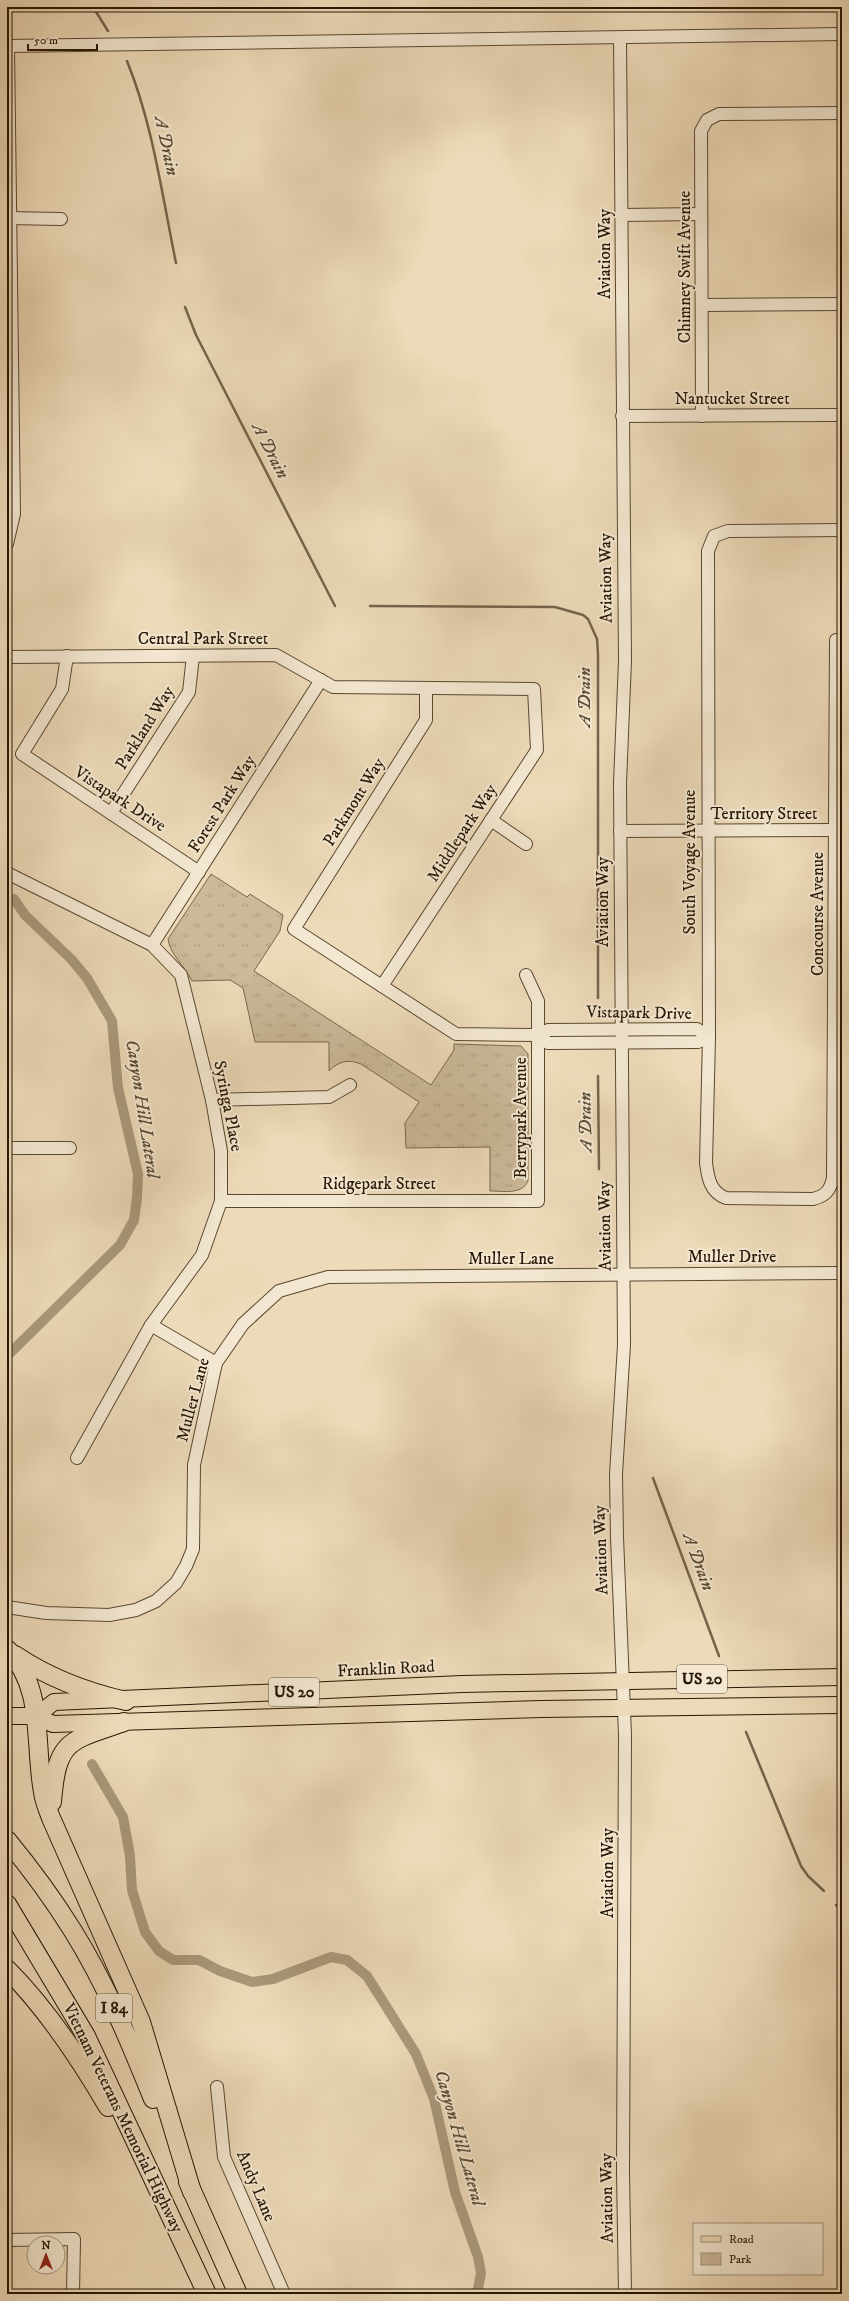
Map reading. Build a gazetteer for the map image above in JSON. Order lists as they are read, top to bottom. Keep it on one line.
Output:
{"streets":{"highway":["US 20","I 84","Vietnam Veterans Memorial Highway"],"main road":["Franklin Road"],"street":["Aviation Way","Chimney Swift Avenue","Nantucket Street","Central Park Street","Parkland Way","Vistapark Drive","Parkmont Way","Forest Park Way","Territory Street","Middlepark Way","South Voyage Avenue","Concourse Avenue","Syringa Place","Berrypark Avenue","Ridgepark Street","Muller Drive","Muller Lane","Andy Lane"]},"crossings":[["Aviation Way","Nantucket Street"],["Aviation Way","Vistapark Drive"],["Aviation Way","Territory Street"],["Aviation Way","Muller Drive"],["Aviation Way","Muller Lane"],["Aviation Way","Franklin Road"],["Aviation Way","US 20"],["Chimney Swift Avenue","Nantucket Street"],["Central Park Street","Parkland Way"],["Central Park Street","Vistapark Drive"],["Central Park Street","Parkmont Way"],["Central Park Street","Forest Park Way"],["Central Park Street","Middlepark Way"],["Parkland Way","Vistapark Drive"],["Vistapark Drive","Parkmont Way"],["Vistapark Drive","Forest Park Way"],["Vistapark Drive","Middlepark Way"],["Vistapark Drive","South Voyage Avenue"],["Vistapark Drive","Berrypark Avenue"],["Forest Park Way","Syringa Place"],["Territory Street","South Voyage Avenue"],["Territory Street","Concourse Avenue"],["South Voyage Avenue","Concourse Avenue"],["Syringa Place","Ridgepark Street"],["Berrypark Avenue","Ridgepark Street"],["Muller Drive","Muller Lane"],["Franklin Road","US 20"]],"water":["A Drain","Canyon Hill Lateral"],"legend":["Road","Park"],"scale_bar":"50 m","north":"top"}
